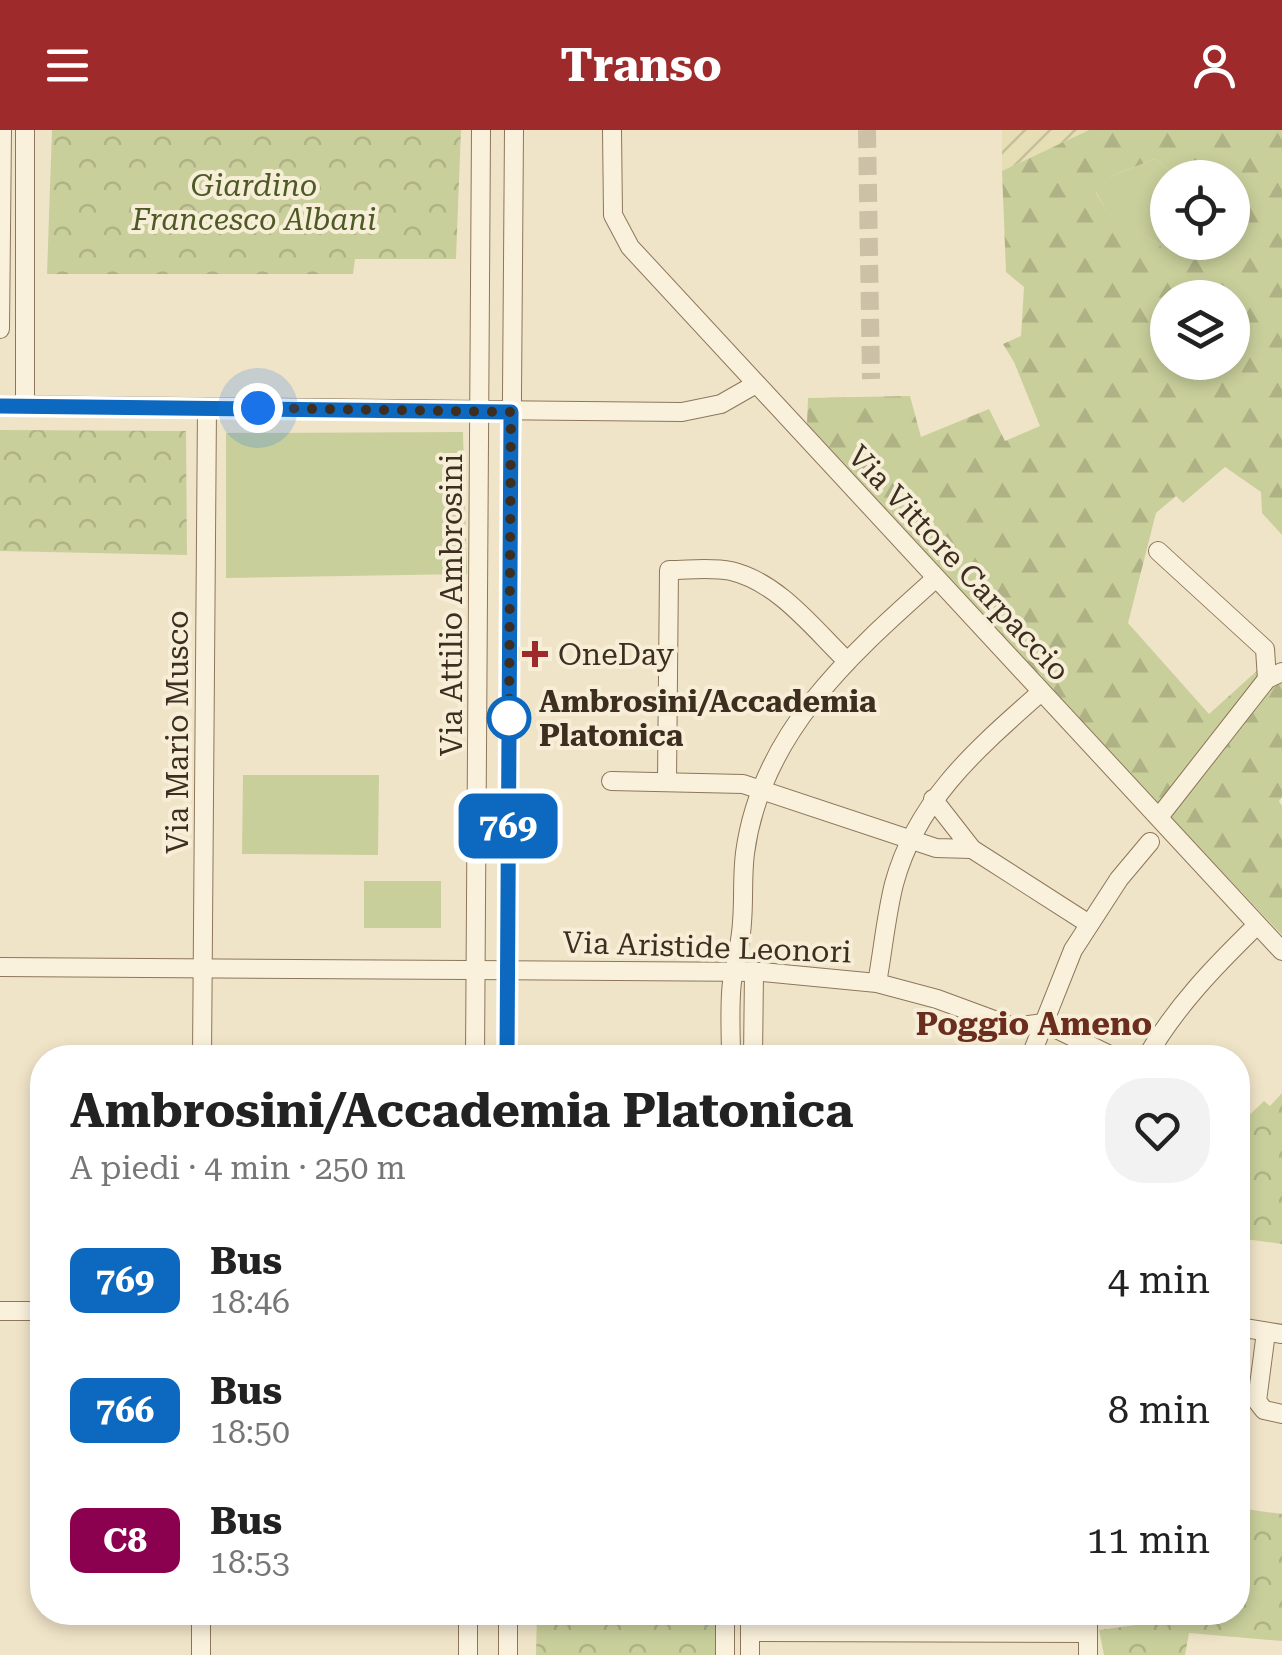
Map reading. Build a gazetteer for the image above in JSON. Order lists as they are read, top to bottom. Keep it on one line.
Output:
{"streets":{"street":["Via Vittore Carpaccio","Via Attilio Ambrosini","Via Mario Musco","Via Aristide Leonori"]},"crossings":[["Via Attilio Ambrosini","Via Aristide Leonori"],["Via Mario Musco","Via Aristide Leonori"]],"districts":["Poggio Ameno"],"parks":["Giardino Francesco Albani"],"places":{"health":["OneDay"],"other":["Ambrosini/Accademia Platonica"]},"lines":["bus line 769"],"page":{"header":"Transo","on_map":"769","heading":["Ambrosini/Accademia Platonica","A piedi · 4 min · 250 m"],"list":[{"mark":"769","name":"Bus","note":"18:46","value":"4 min"},{"mark":"766","name":"Bus","note":"18:50","value":"8 min"},{"mark":"C8","name":"Bus","note":"18:53","value":"11 min"}]}}
